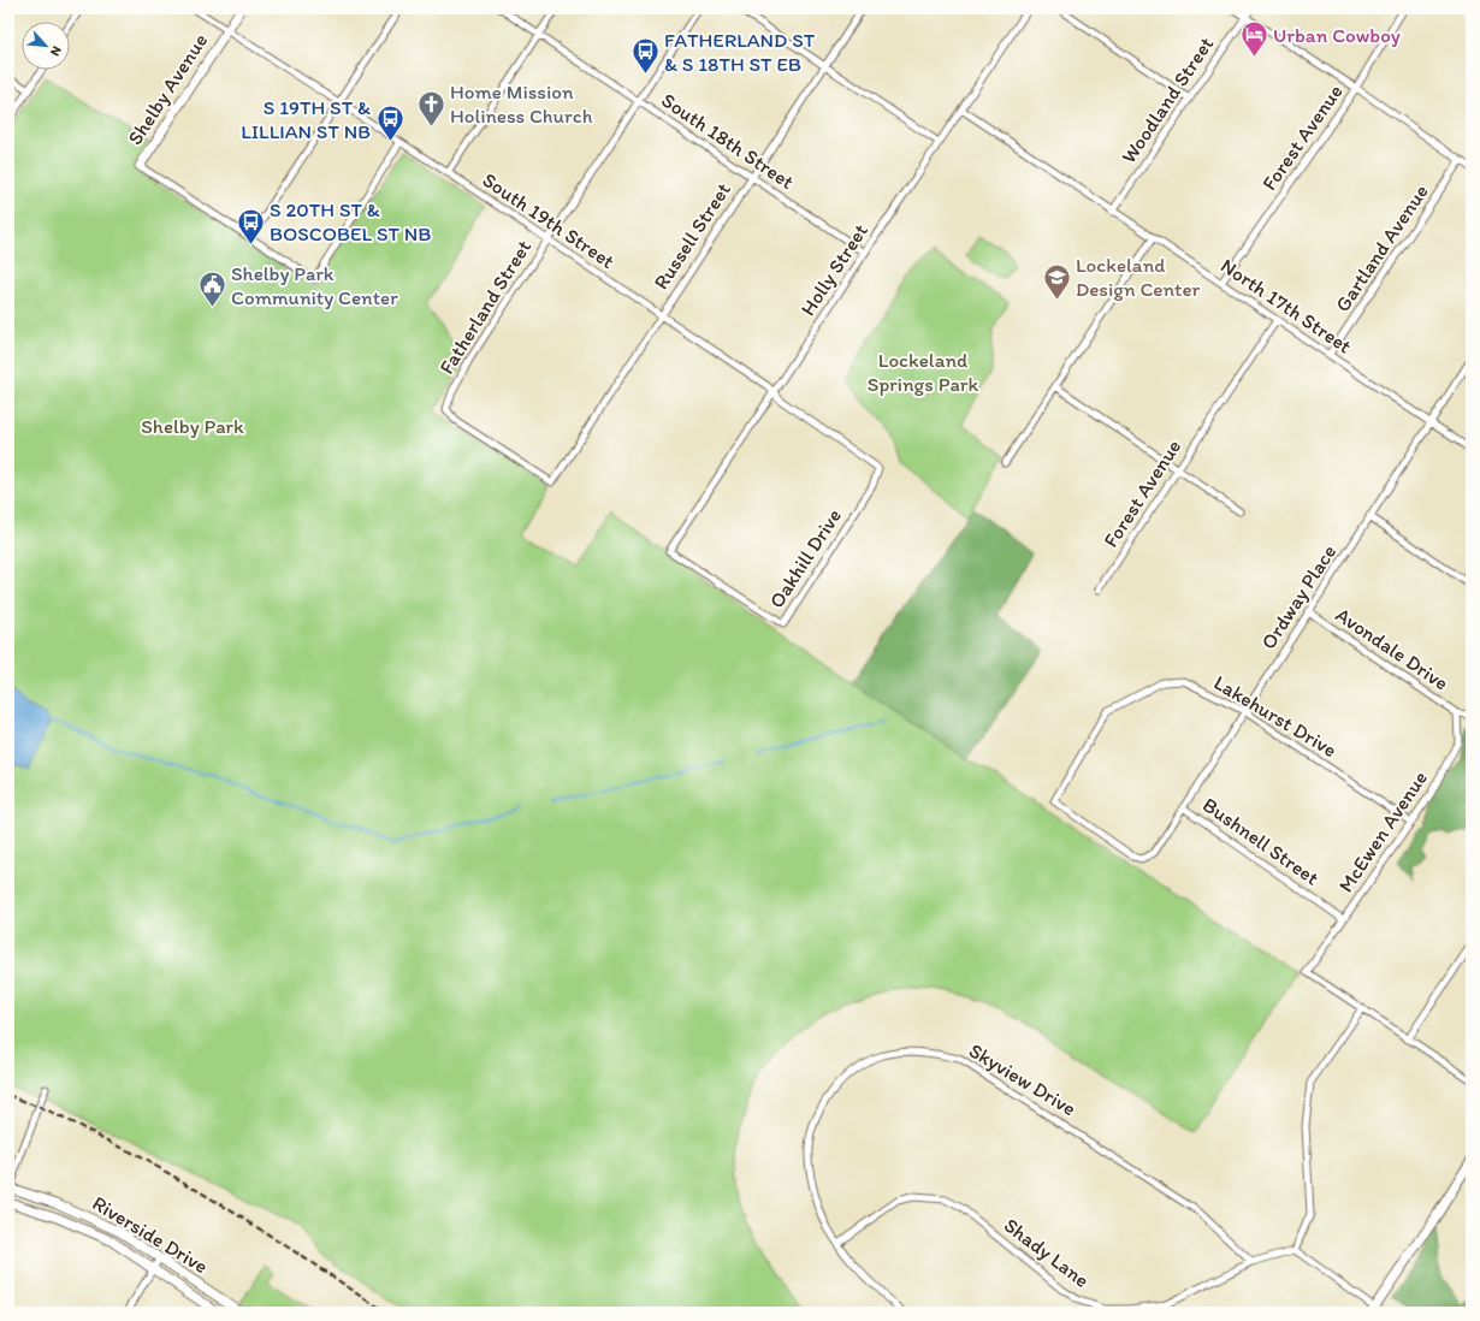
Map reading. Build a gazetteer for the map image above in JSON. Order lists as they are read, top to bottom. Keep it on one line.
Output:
{"streets":{"street":["Shelby Avenue","Woodland Street","Forest Avenue","South 18th Street","South 19th Street","Russell Street","Gartland Avenue","Holly Street","North 17th Street","Fatherland Street","Oakhill Drive","Ordway Place","Avondale Drive","Lakehurst Drive","McEwen Avenue","Bushnell Street","Skyview Drive","Riverside Drive","Shady Lane"]},"crossings":[["Shelby Avenue","South 19th Street"],["Woodland Street","North 17th Street"],["Forest Avenue","North 17th Street"],["South 18th Street","Russell Street"],["South 18th Street","Holly Street"],["South 18th Street","Fatherland Street"],["South 19th Street","Russell Street"],["South 19th Street","Holly Street"],["South 19th Street","Fatherland Street"],["South 19th Street","Oakhill Drive"],["Russell Street","Fatherland Street"],["Gartland Avenue","North 17th Street"],["Holly Street","North 17th Street"],["Holly Street","Oakhill Drive"],["North 17th Street","Ordway Place"],["Ordway Place","Avondale Drive"],["Ordway Place","Lakehurst Drive"],["Ordway Place","Bushnell Street"],["Avondale Drive","McEwen Avenue"],["Lakehurst Drive","McEwen Avenue"],["McEwen Avenue","Bushnell Street"],["Skyview Drive","Shady Lane"]],"parks":["Lockeland Springs Park","Shelby Park"],"places":{"hotel":["Urban Cowboy"],"bus stop":["FATHERLAND ST & S 18TH ST EB","S 19TH ST & LILLIAN ST NB","S 20TH ST & BOSCOBEL ST NB"],"church":["Home Mission Holiness Church"],"school or university":["Lockeland Design Center"],"public building":["Shelby Park Community Center"]},"north":"bottom right"}
